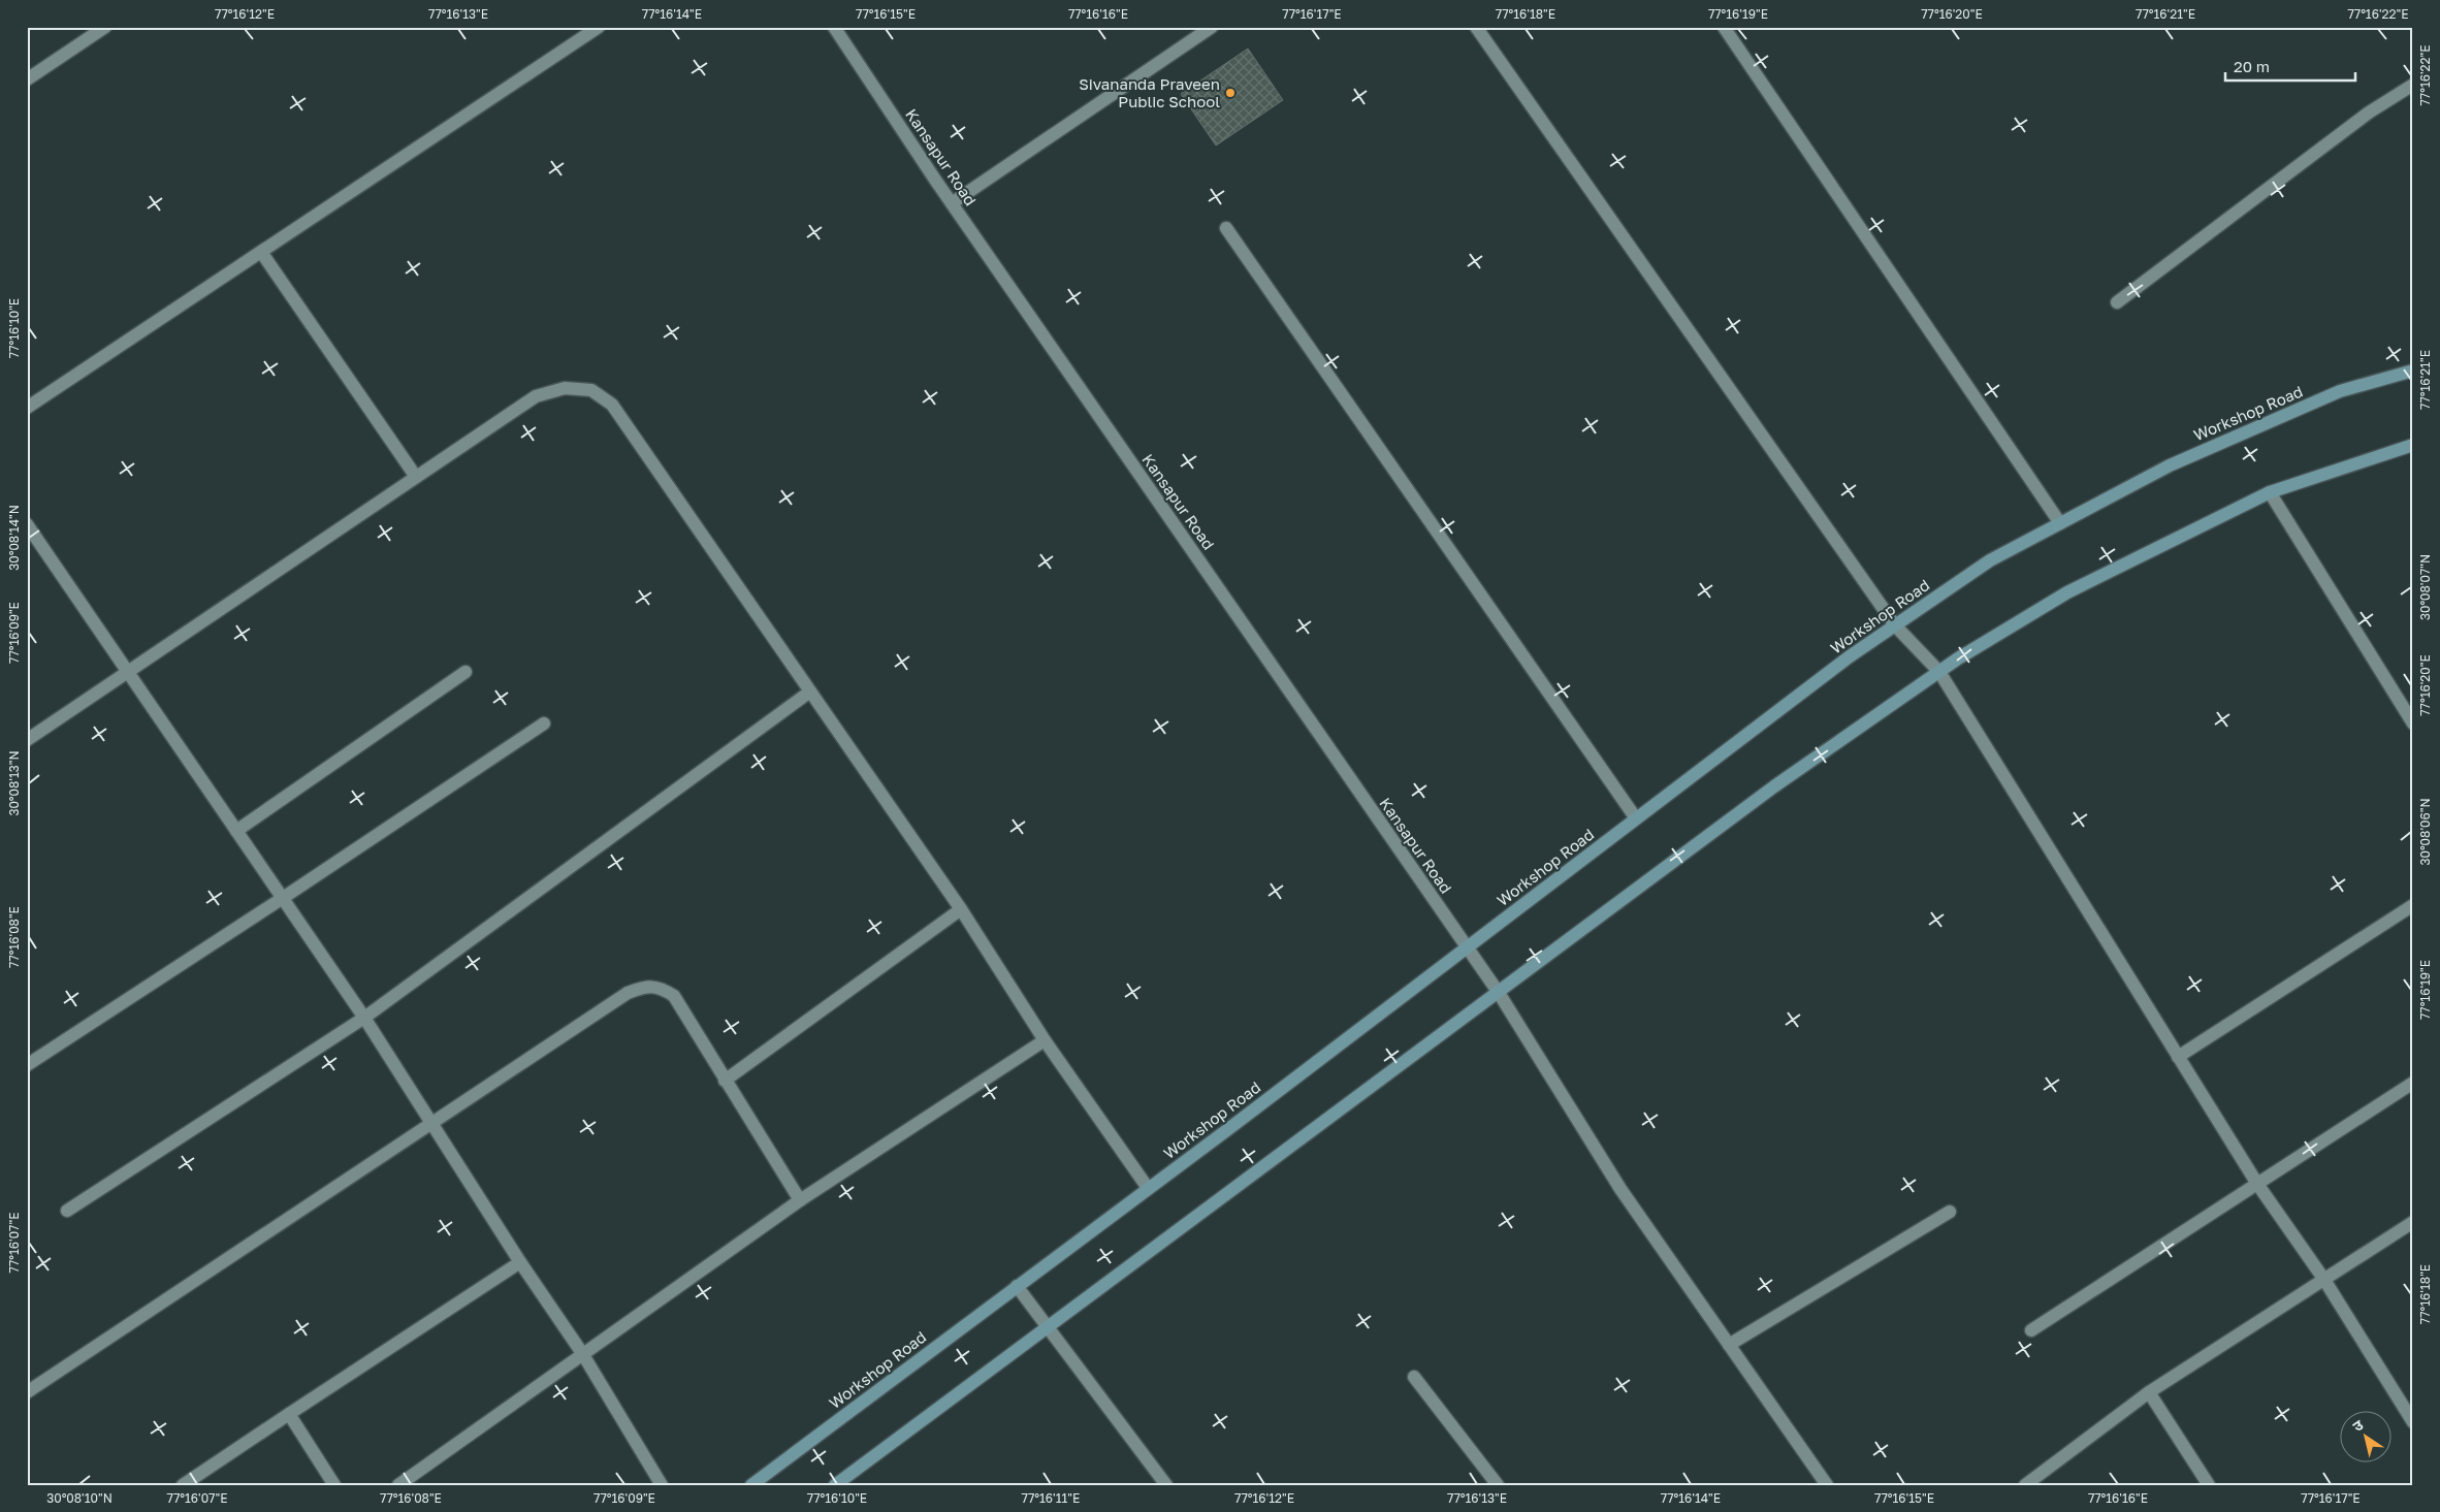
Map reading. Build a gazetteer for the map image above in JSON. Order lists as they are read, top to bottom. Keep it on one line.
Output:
{"streets":{"main road":["Workshop Road"],"street":["Kansapur Road"]},"crossings":[["Kansapur Road","Workshop Road"]],"places":["Sivananda Praveen Public School"],"scale_bar":"20 m","north":"top left","coordinates":["77°16'12\"E","77°16'13\"E","77°16'14\"E","77°16'15\"E","77°16'16\"E","77°16'17\"E","77°16'18\"E","77°16'19\"E","77°16'20\"E","77°16'21\"E","77°16'22\"E","77°16'10\"E","30°08'14\"N","30°08'07\"N","77°16'09\"E","30°08'13\"N","30°08'06\"N","77°16'08\"E","77°16'07\"E","30°08'10\"N","77°16'11\"E"]}
